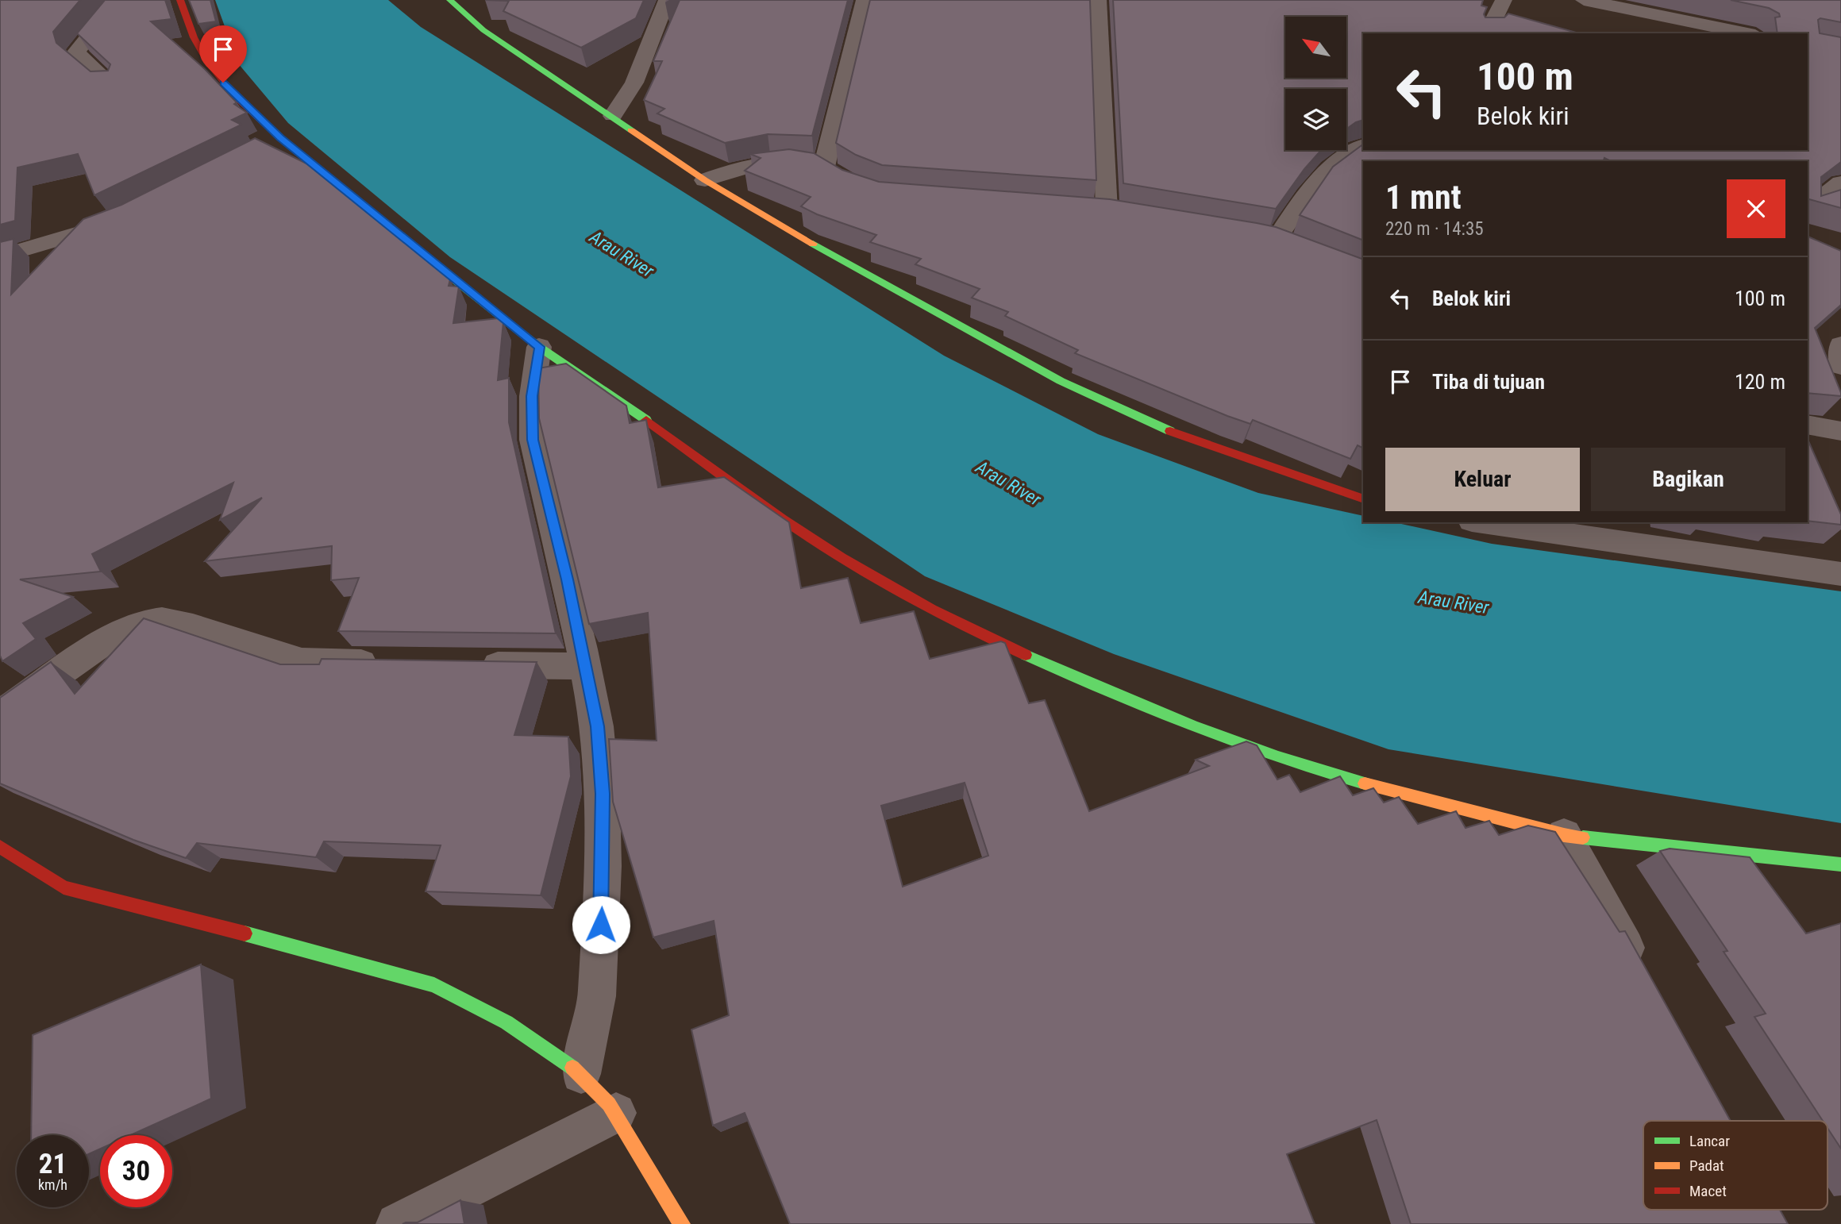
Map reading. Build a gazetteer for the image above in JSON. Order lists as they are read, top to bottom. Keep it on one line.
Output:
{"water":["Arau River"],"legend":["Lancar","Padat","Macet"],"north":"top left","page":{"turn":["100 m","Belok kiri"],"heading":["1 mnt","220 m · 14:35"],"list":[{"name":"Belok kiri","value":"100 m"},{"name":"Tiba di tujuan","value":"120 m"}],"buttons":["Keluar","Bagikan"],"speed":"21 km/h","limit":"30"}}
